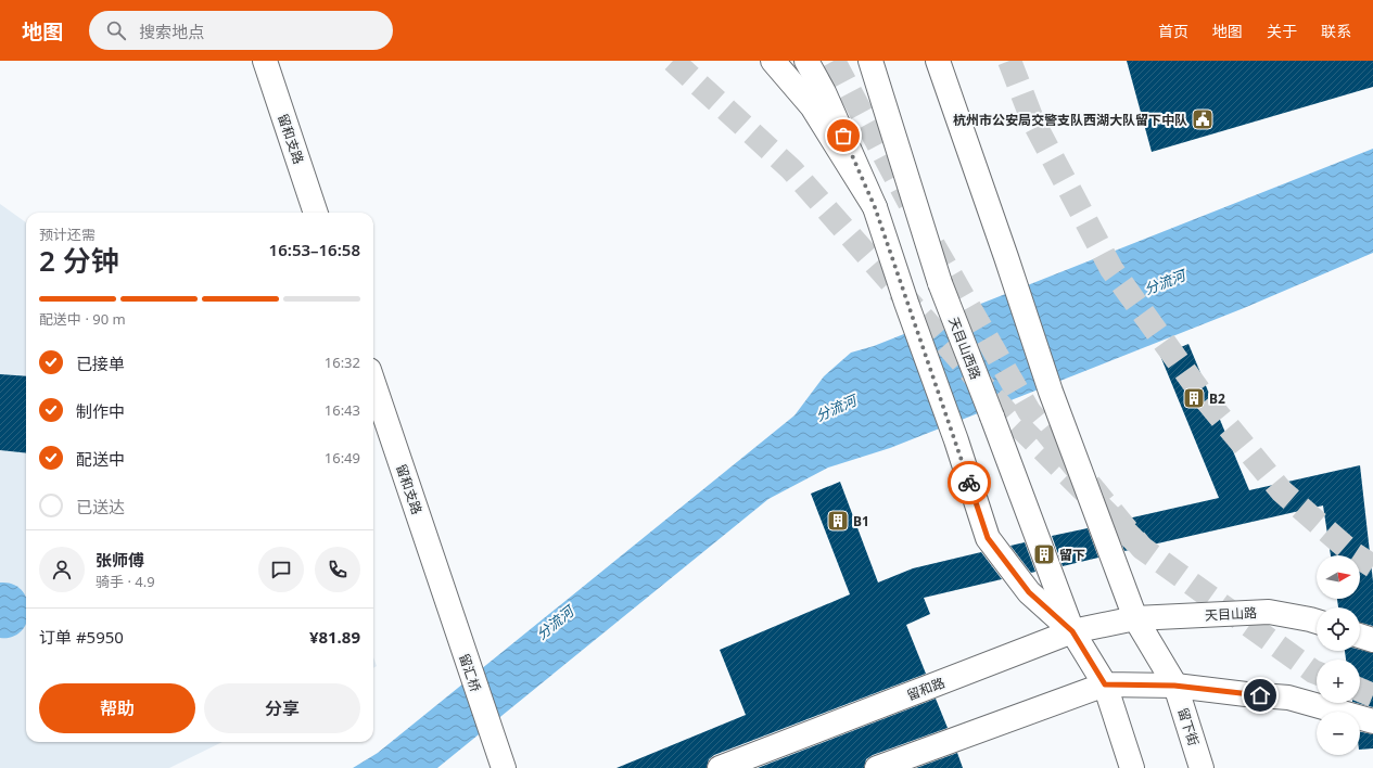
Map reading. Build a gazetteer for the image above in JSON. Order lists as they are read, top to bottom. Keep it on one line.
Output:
{"streets":{"main road":["留和支路","天目山西路","天目山路","留汇桥","留和路","留下街"]},"crossings":[["留和支路","留汇桥"],["天目山西路","留和路"],["天目山路","留和路"],["天目山路","留下街"],["留和路","留下街"]],"water":["分流河"],"places":{"public building":["杭州市公安局交警支队西湖大队留下中队"],"building":["B2","B1","留下"]},"north":"right","page":{"header":"地图","search":"搜索地点","nav":["首页","地图","关于","联系"],"heading":["2 分钟","预计还需","16:53–16:58"],"panel":["张师傅","骑手 · 4.9","订单 #5950","¥81.89"],"bar":"配送中 · 90 m","list":[["已接单","16:32"],["制作中","16:43"],["配送中","16:49"],"已送达"],"map_buttons":["+","−"],"buttons":["帮助","分享"]}}
